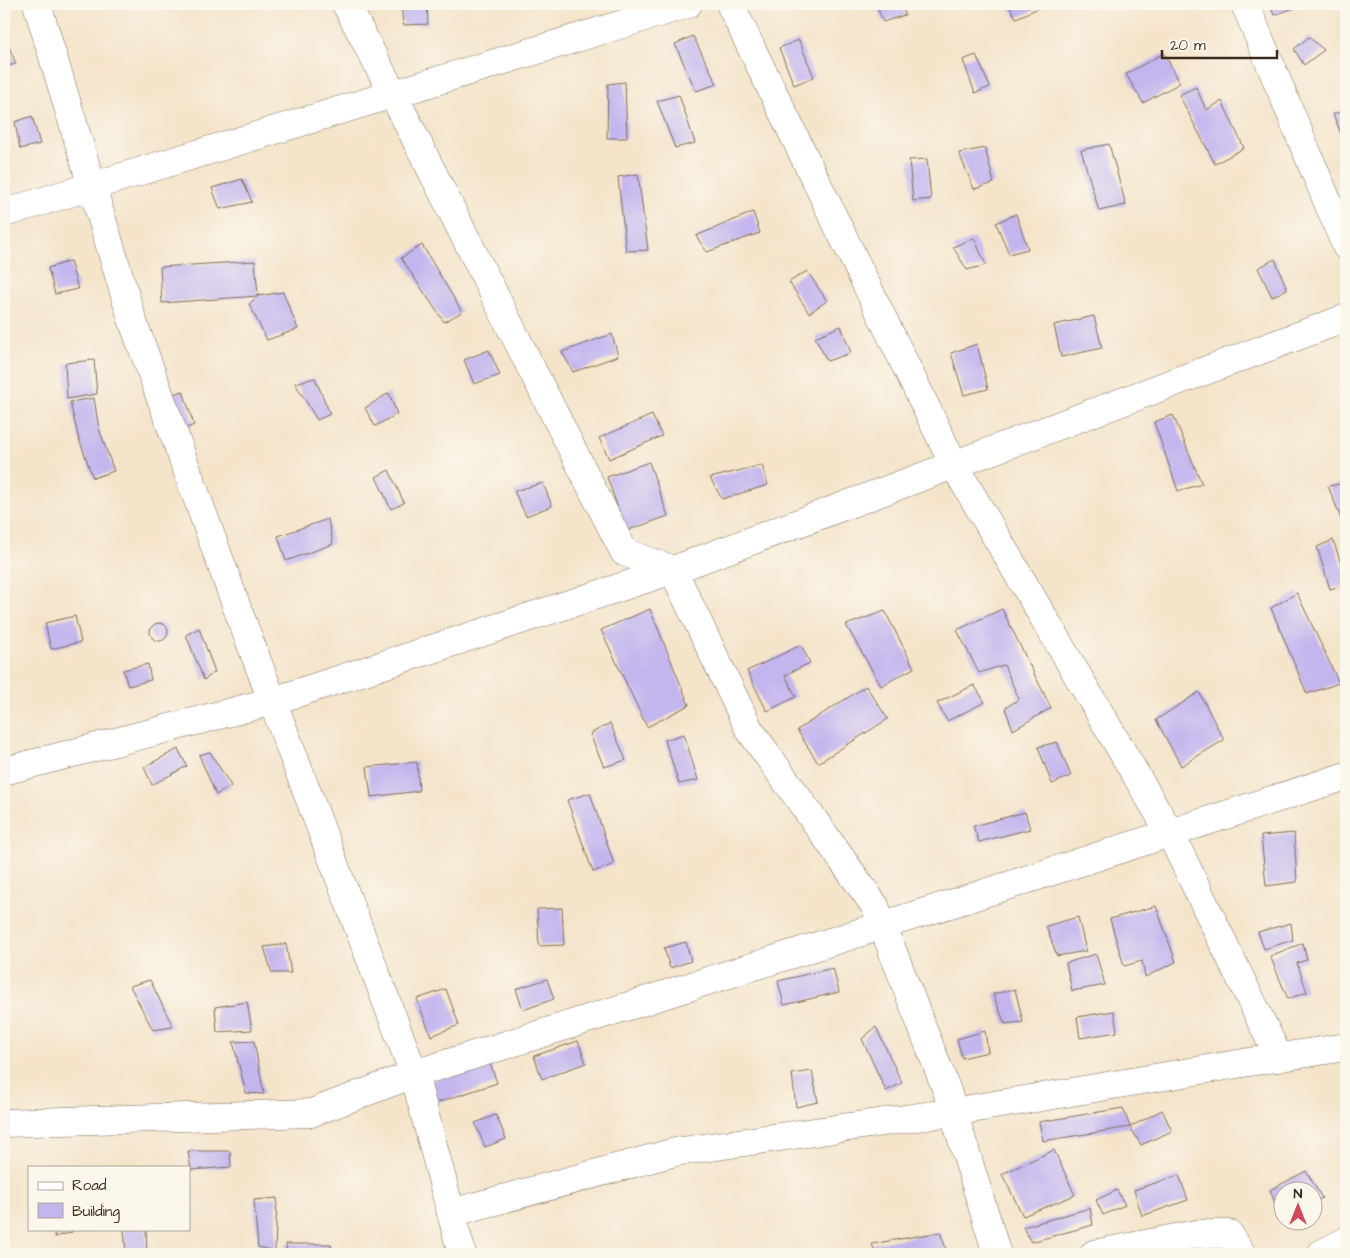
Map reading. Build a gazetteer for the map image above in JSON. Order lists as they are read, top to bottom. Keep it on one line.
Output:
{"legend":["Road","Building"],"scale_bar":"20 m","north":"top"}
